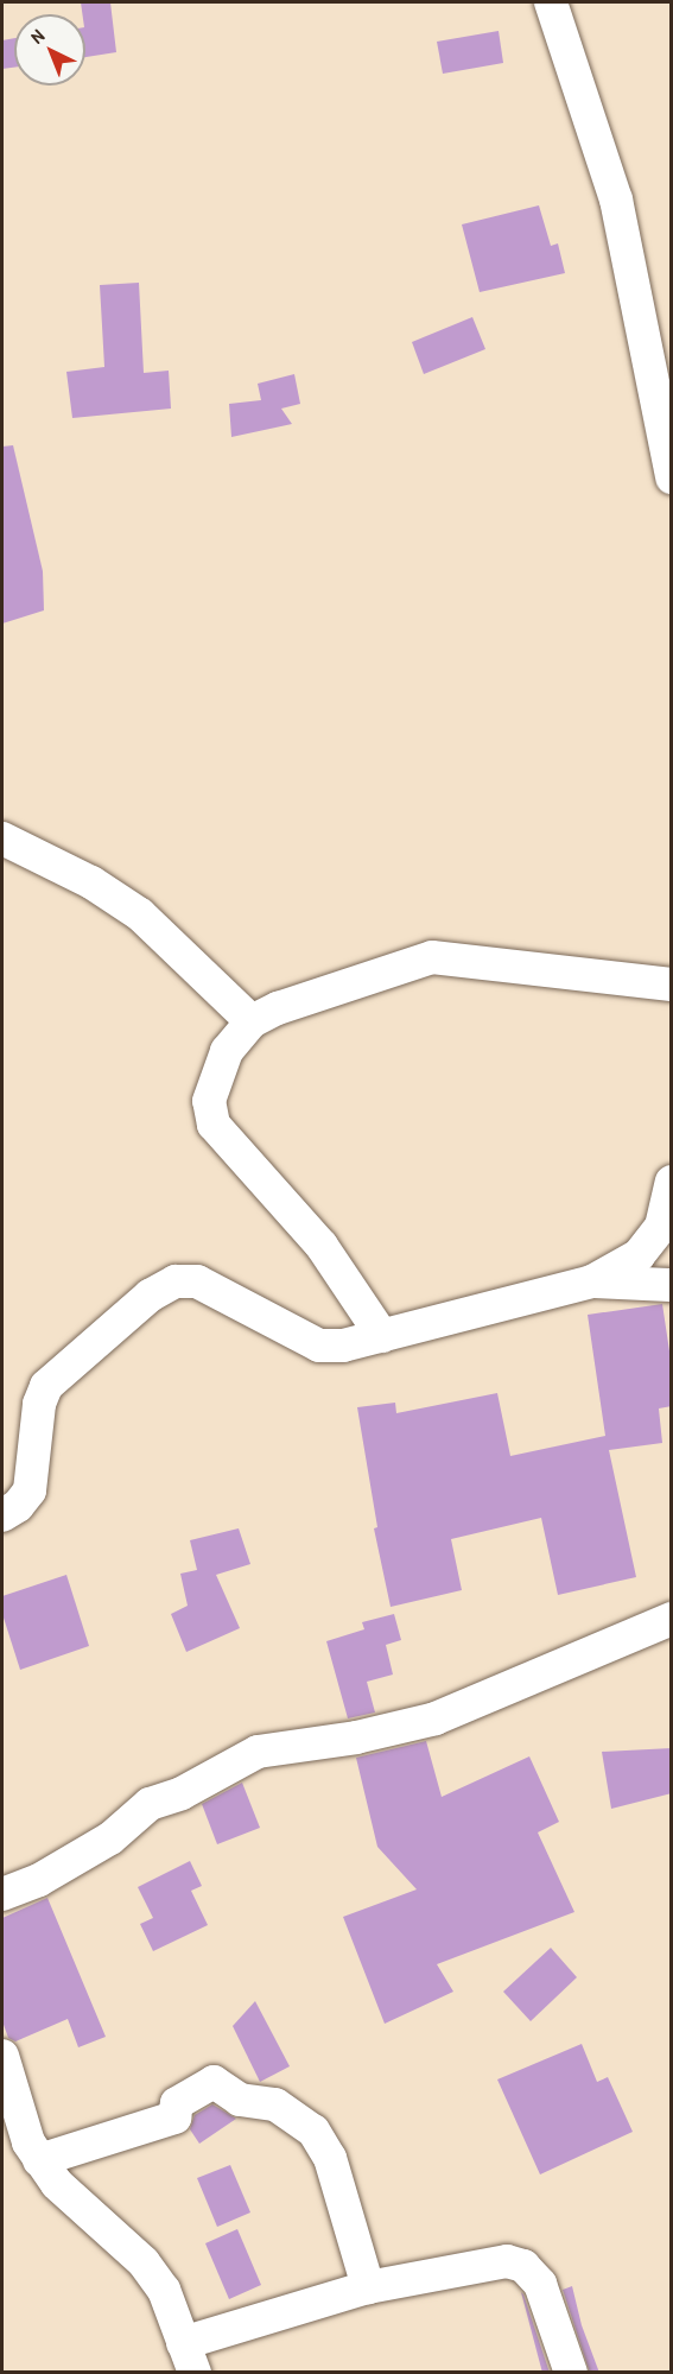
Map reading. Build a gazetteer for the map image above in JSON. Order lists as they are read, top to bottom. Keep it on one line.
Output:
{"north":"top left"}
